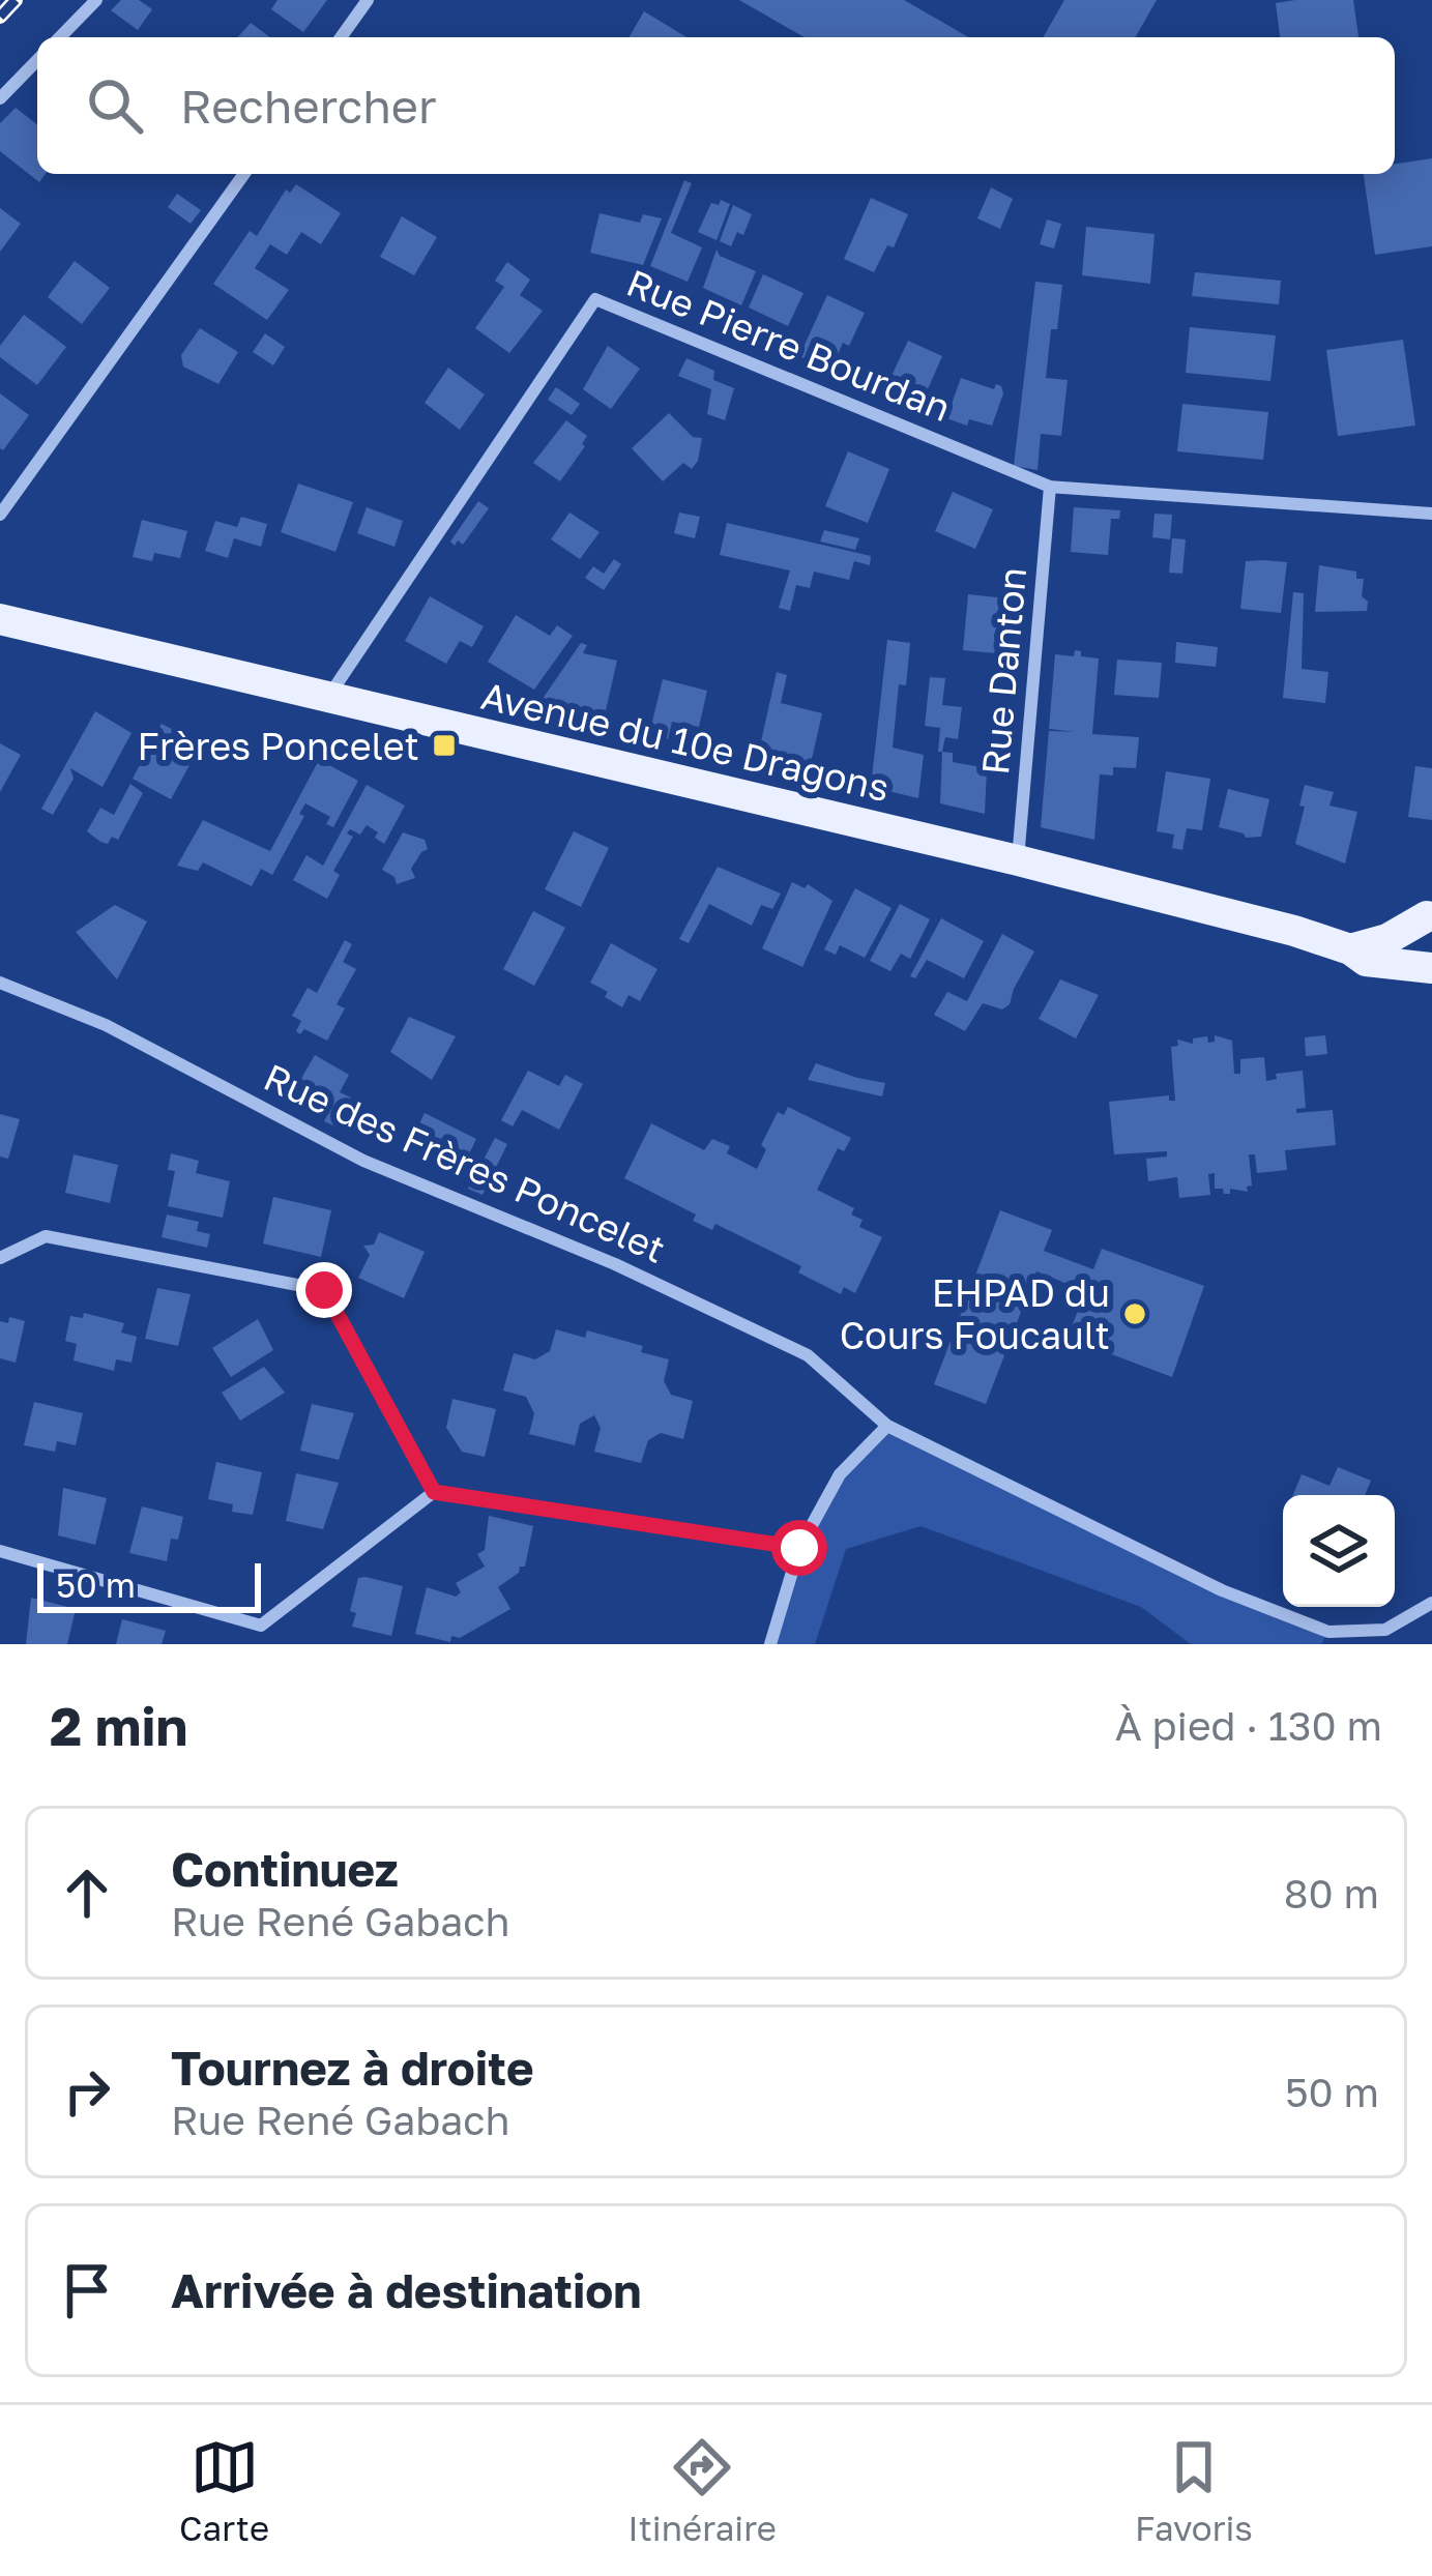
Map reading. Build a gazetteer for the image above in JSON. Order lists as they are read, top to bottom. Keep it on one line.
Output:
{"streets":{"main road":["Avenue du 10e Dragons"],"street":["Rue Pierre Bourdan","Rue Danton","Rue des Frères Poncelet"]},"crossings":[["Rue Pierre Bourdan","Rue Danton"],["Rue Pierre Bourdan","Avenue du 10e Dragons"],["Rue Danton","Avenue du 10e Dragons"]],"places":{"transit":["Frères Poncelet"],"other":["EHPAD du Cours Foucault"]},"scale_bar":"50 m","page":{"search":"Rechercher","scale":"50 m","heading":["2 min","À pied · 130 m"],"list":[["Continuez","Rue René Gabach","80 m"],["Tournez à droite","Rue René Gabach","50 m"],"Arrivée à destination"],"nav":["Carte","Itinéraire","Favoris"]}}
